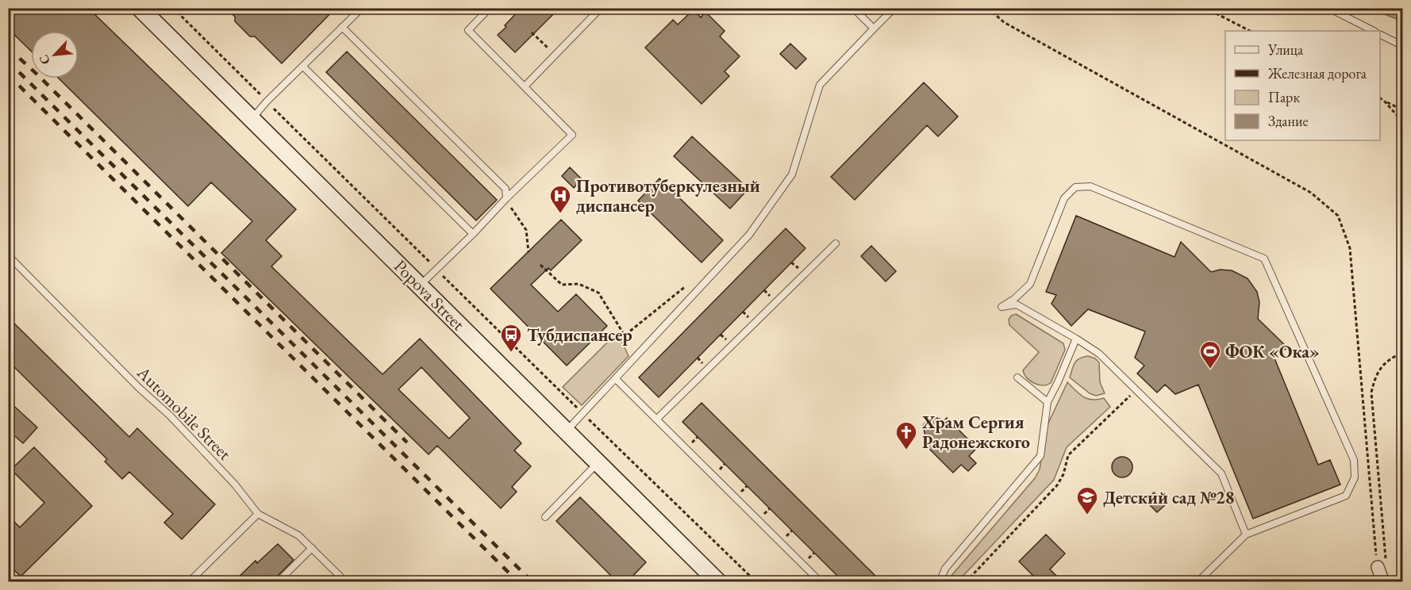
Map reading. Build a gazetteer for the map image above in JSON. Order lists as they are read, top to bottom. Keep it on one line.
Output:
{"streets":{"street":["Popova Street"],"lane":["Automobile Street"]},"places":{"hospital":["Противотуберкулезный диспансер"],"bus stop":["Тубдиспансер"],"sports":["ФОК «Ока»"],"church":["Храм Сергия Радонежского"],"school or university":["Детский сад №28"]},"legend":["Улица","Железная дорога","Парк","Здание"],"north":"bottom left"}
